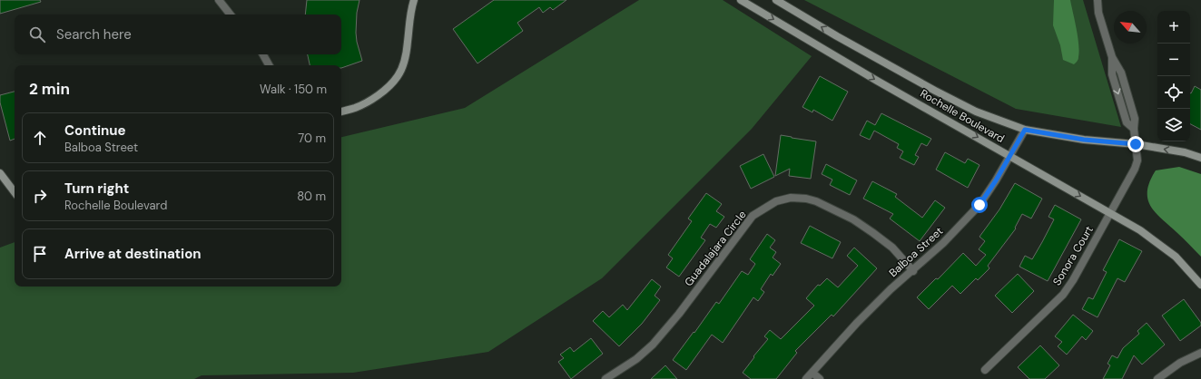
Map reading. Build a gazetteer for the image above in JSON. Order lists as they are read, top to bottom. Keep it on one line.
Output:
{"streets":{"main road":["Rochelle Boulevard"],"street":["Guadalajara Circle","Balboa Street","Sonora Court"]},"crossings":[["Rochelle Boulevard","Balboa Street"],["Rochelle Boulevard","Sonora Court"],["Guadalajara Circle","Balboa Street"]],"north":"top left","page":{"map_buttons":["+","−"],"search":"Search here","heading":["2 min","Walk · 150 m"],"list":[["Continue","Balboa Street","70 m"],["Turn right","Rochelle Boulevard","80 m"],"Arrive at destination"]}}
